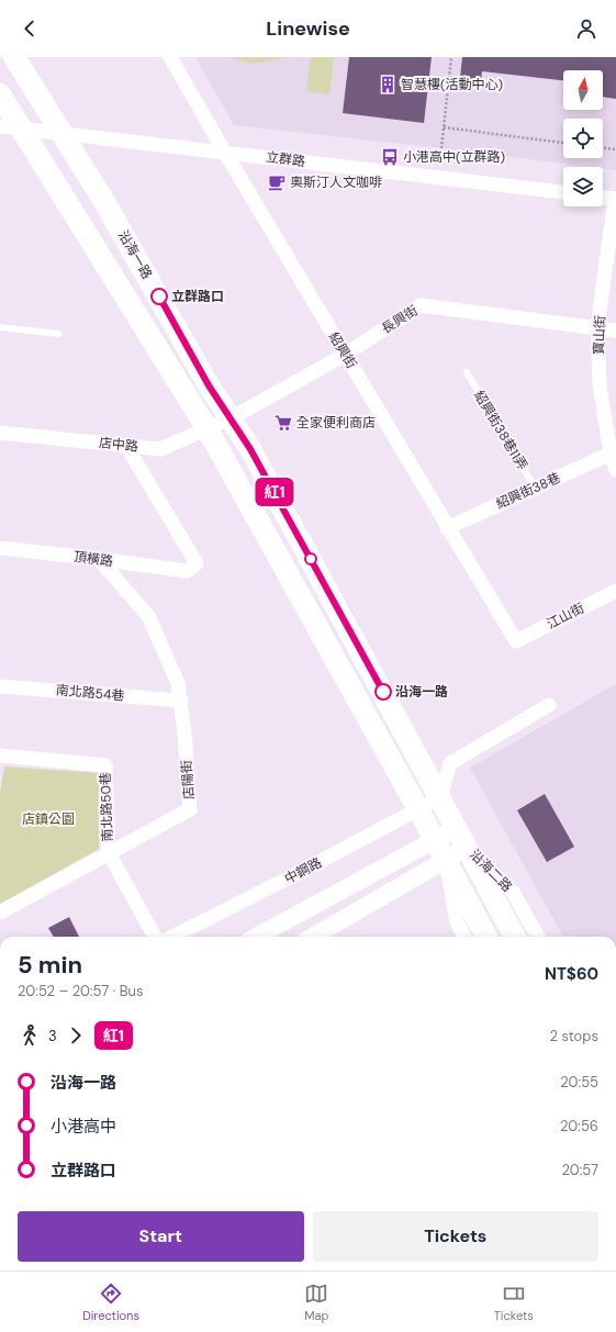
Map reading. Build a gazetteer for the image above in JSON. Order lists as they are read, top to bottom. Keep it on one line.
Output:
{"streets":{"main road":["沿海一路","沿海二路"],"street":["立群路","長興街","寶山街","紹興街","店中路","紹興街38巷","頂橫路","江山街","南北路54巷","店陽街","南北路50巷","中鋼路"],"lane":["紹興街38巷11弄"]},"crossings":[["立群路","沿海一路"],["立群路","紹興街"],["沿海一路","長興街"],["沿海一路","店中路"],["沿海一路","中鋼路"],["沿海一路","沿海二路"],["長興街","寶山街"],["長興街","紹興街"],["長興街","店中路"],["寶山街","紹興街38巷"],["紹興街","紹興街38巷"],["紹興街","江山街"],["紹興街38巷11弄","紹興街38巷"],["店中路","頂橫路"],["頂橫路","店陽街"],["南北路54巷","店陽街"],["店陽街","南北路50巷"]],"parks":["店鎮公園"],"places":{"building":["智慧樓(活動中心)"],"bus stop":["小港高中(立群路)"],"cafe":["奧斯汀人文咖啡"],"other":["立群路口","沿海一路"],"supermarket":["全家便利商店"]},"lines":["bus line 紅1"],"north":"top","page":{"header":"Linewise","on_map":"紅1","heading":["5 min","20:52 – 20:57 · Bus","NT$60"],"legs":["3","紅1","2 stops"],"list":[{"name":"沿海一路","value":"20:55"},{"name":"小港高中","value":"20:56"},{"name":"立群路口","value":"20:57"}],"buttons":["Start","Tickets"],"tabs":["Directions","Map","Tickets"]}}
